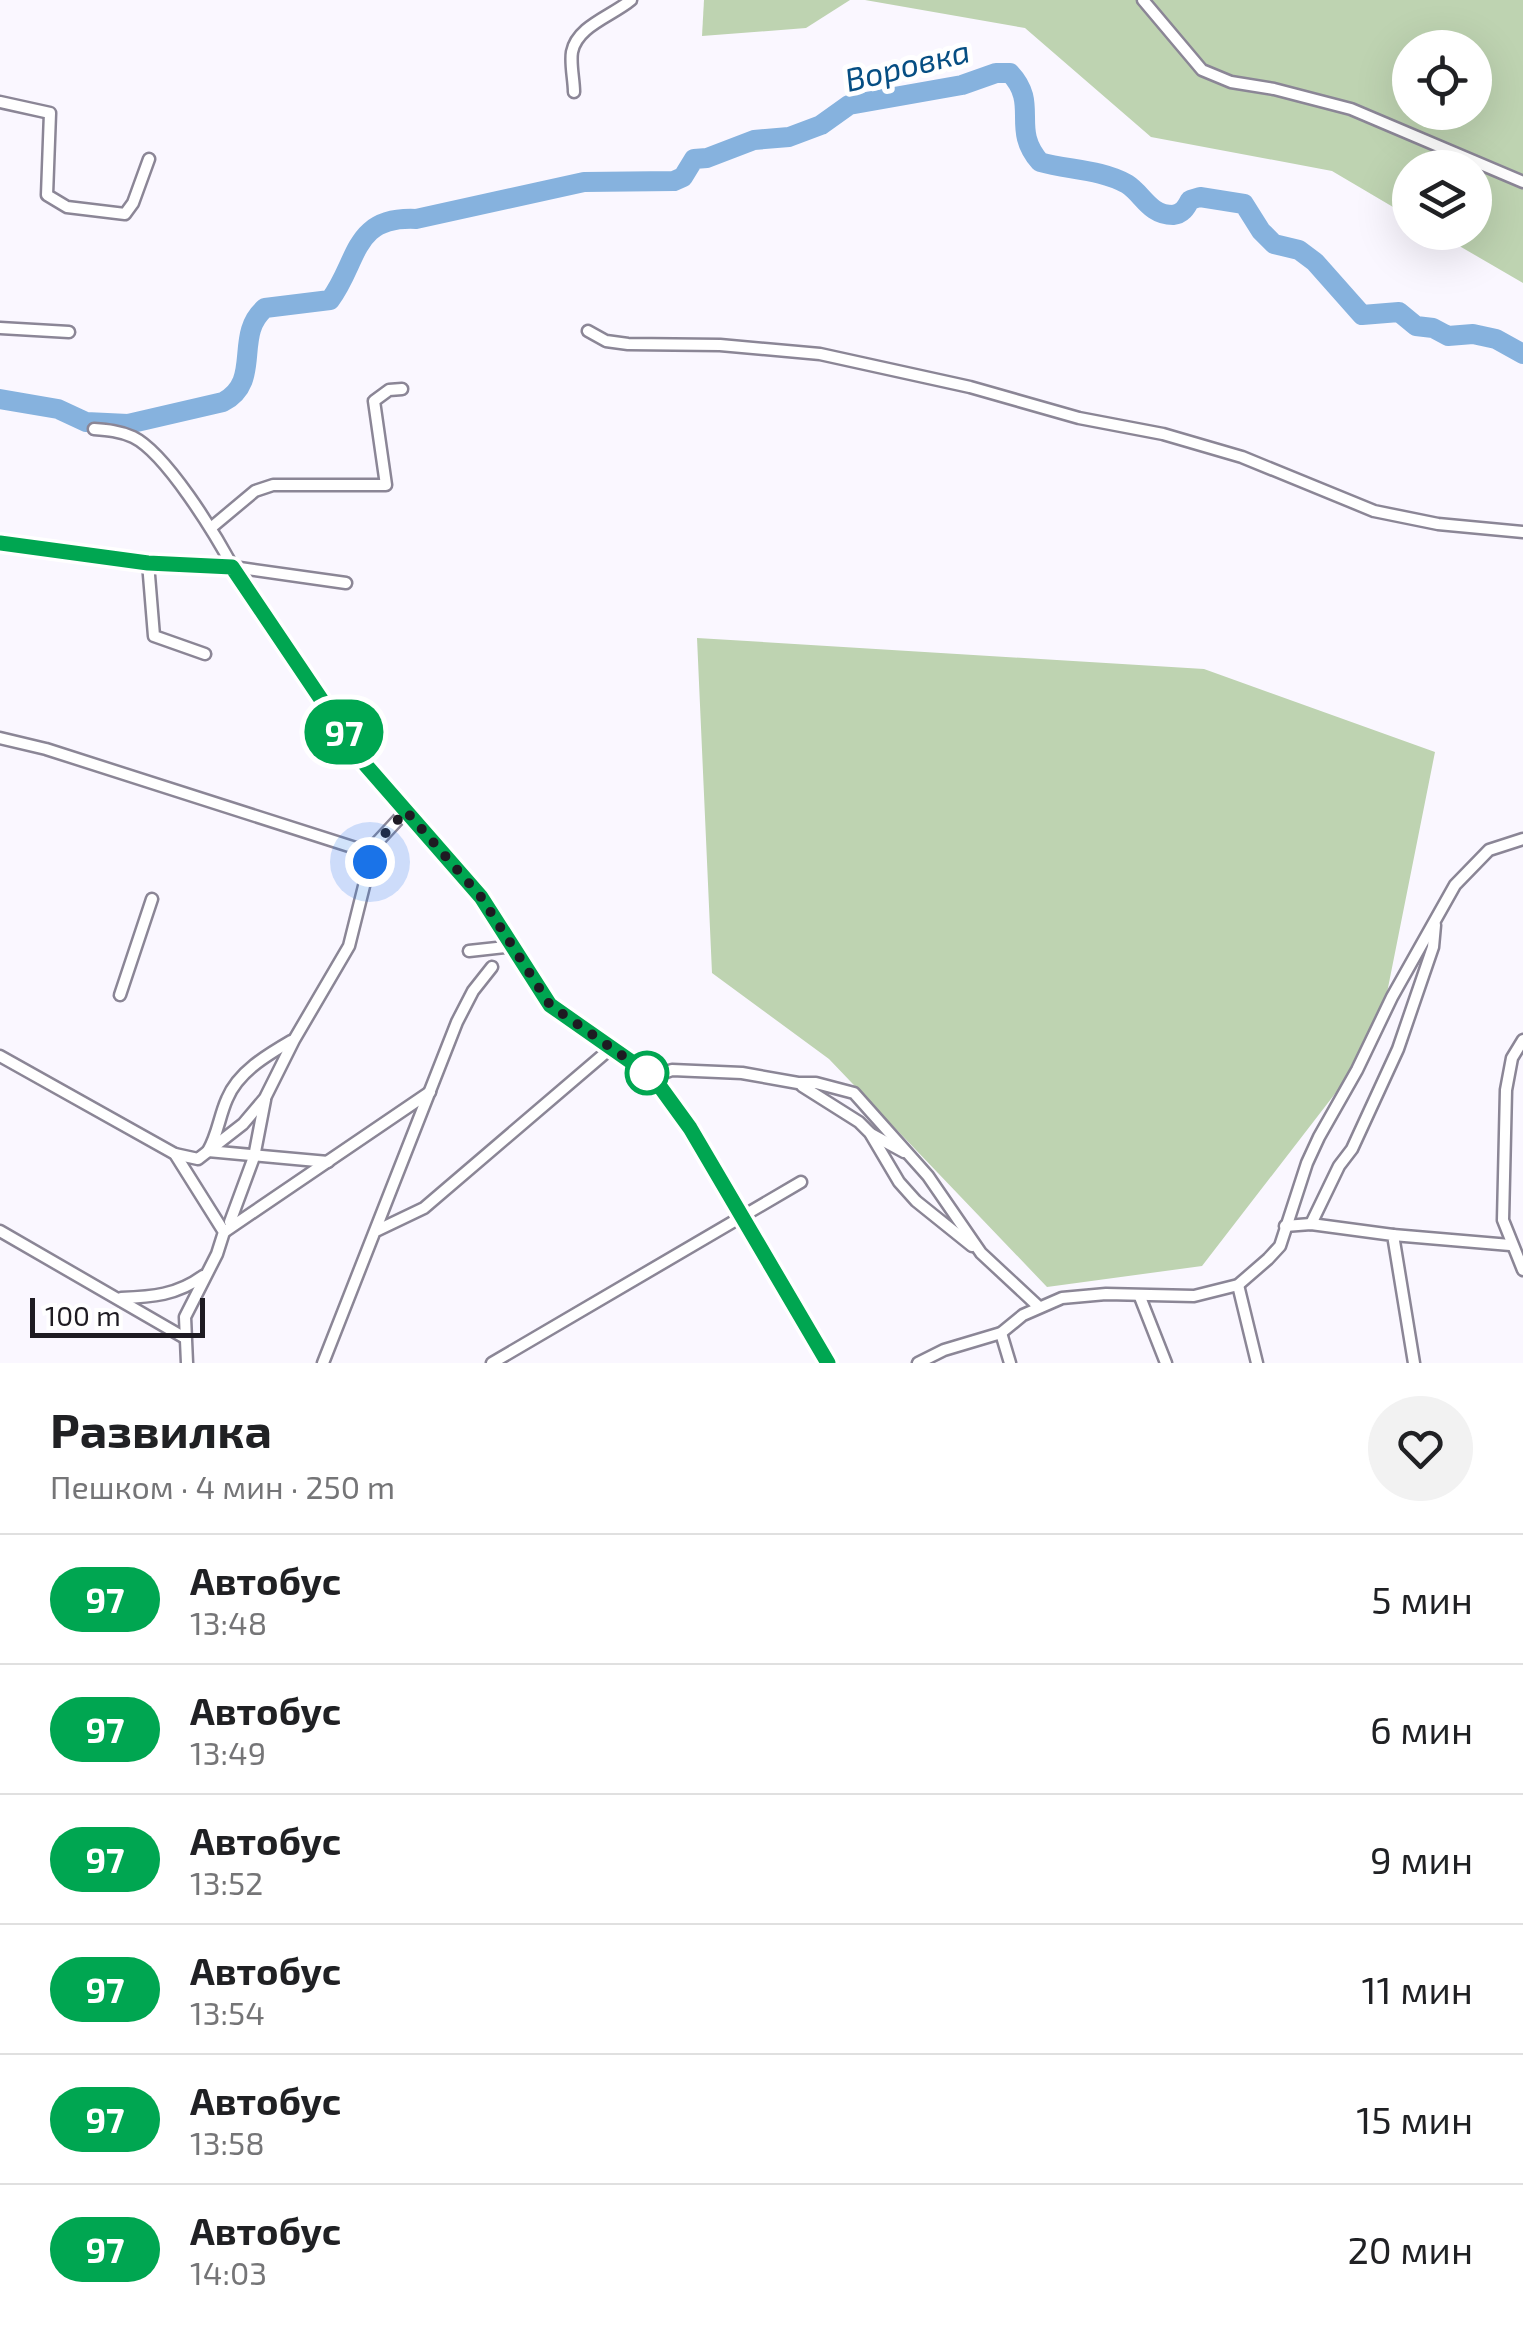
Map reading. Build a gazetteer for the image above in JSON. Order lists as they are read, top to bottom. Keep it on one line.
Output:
{"water":["Воровка"],"lines":["bus line 97"],"scale_bar":"100 m","page":{"on_map":"97","scale":"100 m","heading":["Развилка","Пешком · 4 мин · 250 m"],"list":[{"mark":"97","name":"Автобус","note":"13:48","value":"5 мин"},{"mark":"97","name":"Автобус","note":"13:49","value":"6 мин"},{"mark":"97","name":"Автобус","note":"13:52","value":"9 мин"},{"mark":"97","name":"Автобус","note":"13:54","value":"11 мин"},{"mark":"97","name":"Автобус","note":"13:58","value":"15 мин"},{"mark":"97","name":"Автобус","note":"14:03","value":"20 мин"}]}}
